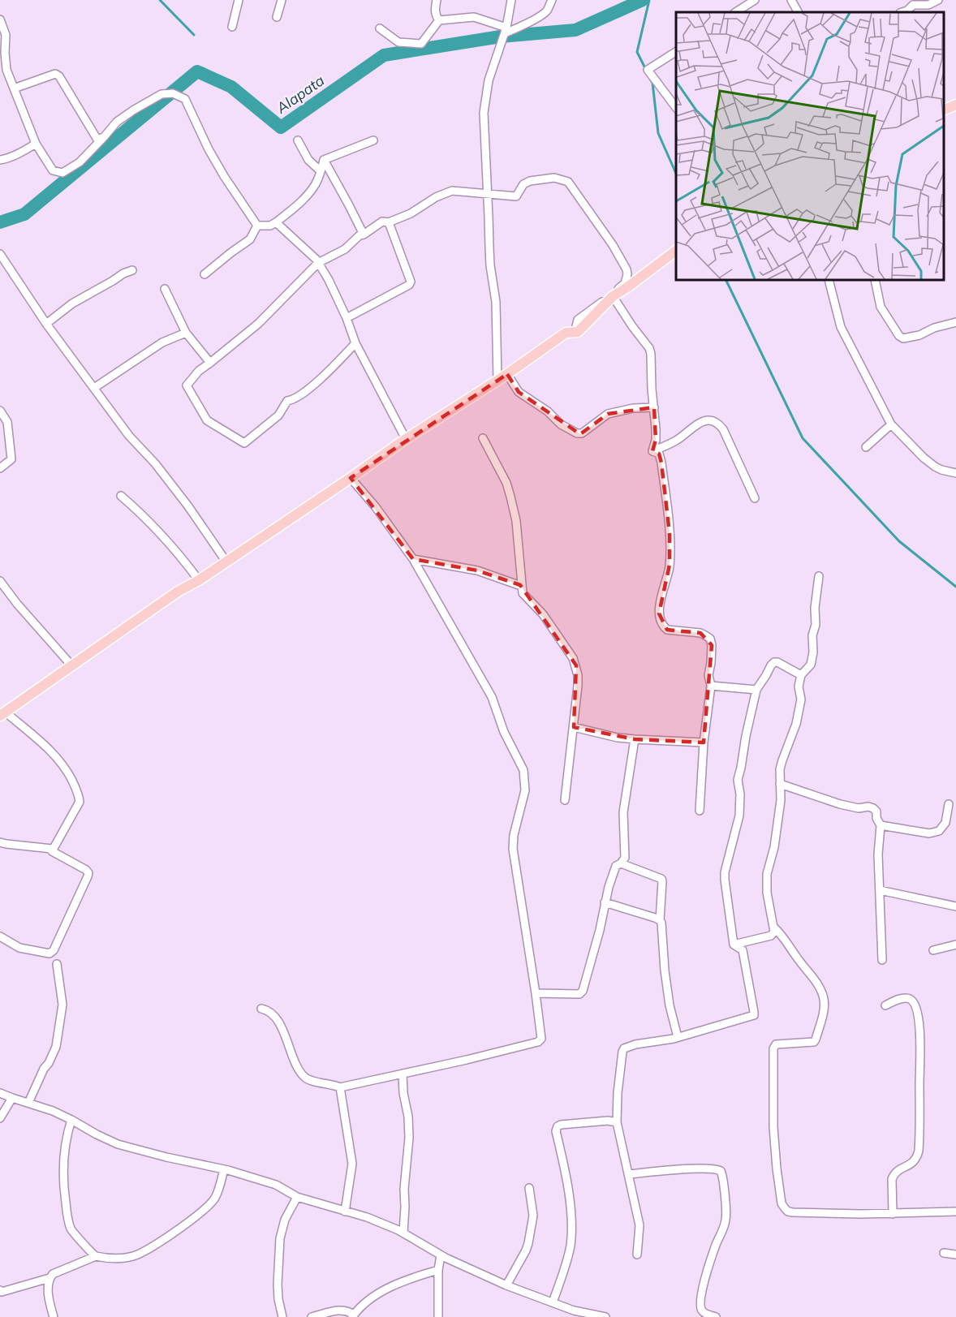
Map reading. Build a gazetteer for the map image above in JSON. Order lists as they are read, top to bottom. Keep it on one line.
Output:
{"water":["Alapata"]}
